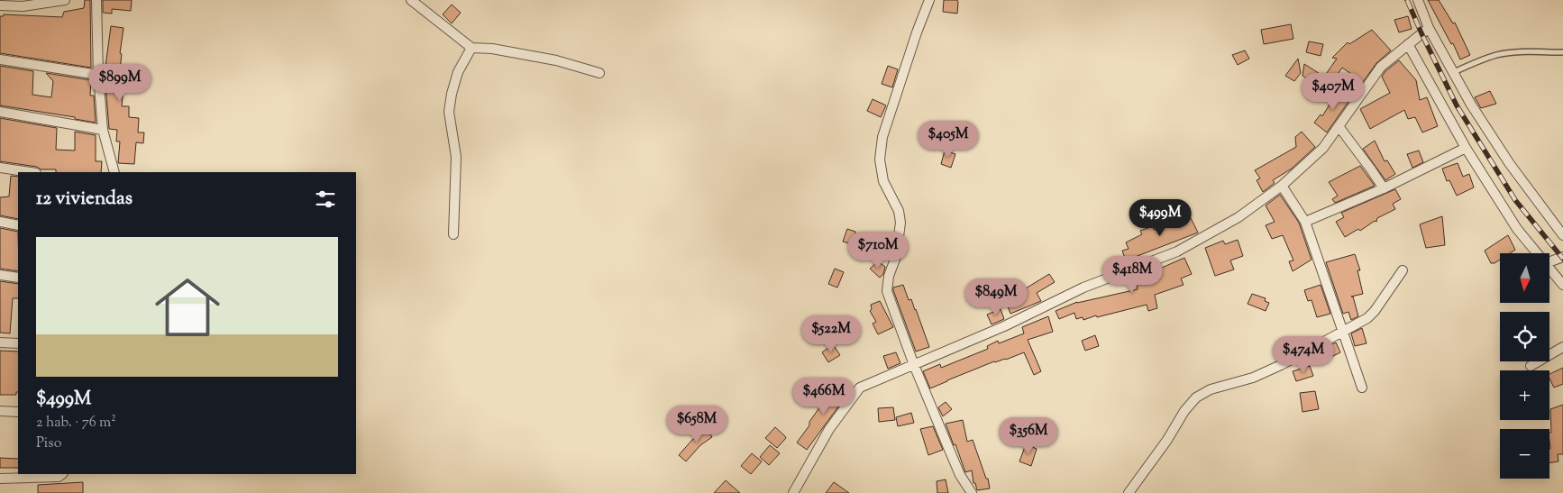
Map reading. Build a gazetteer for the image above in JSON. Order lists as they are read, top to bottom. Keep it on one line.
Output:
{"north":"bottom","page":{"price":["$899M","$407M","$405M","$499M","$710M","$418M","$849M","$522M","$474M","$466M","$658M","$356M"],"heading":"12 viviendas","list":[{"name":"$499M","note":"2 hab. · 76 m² · Piso"}],"map_buttons":["+","−"]}}
